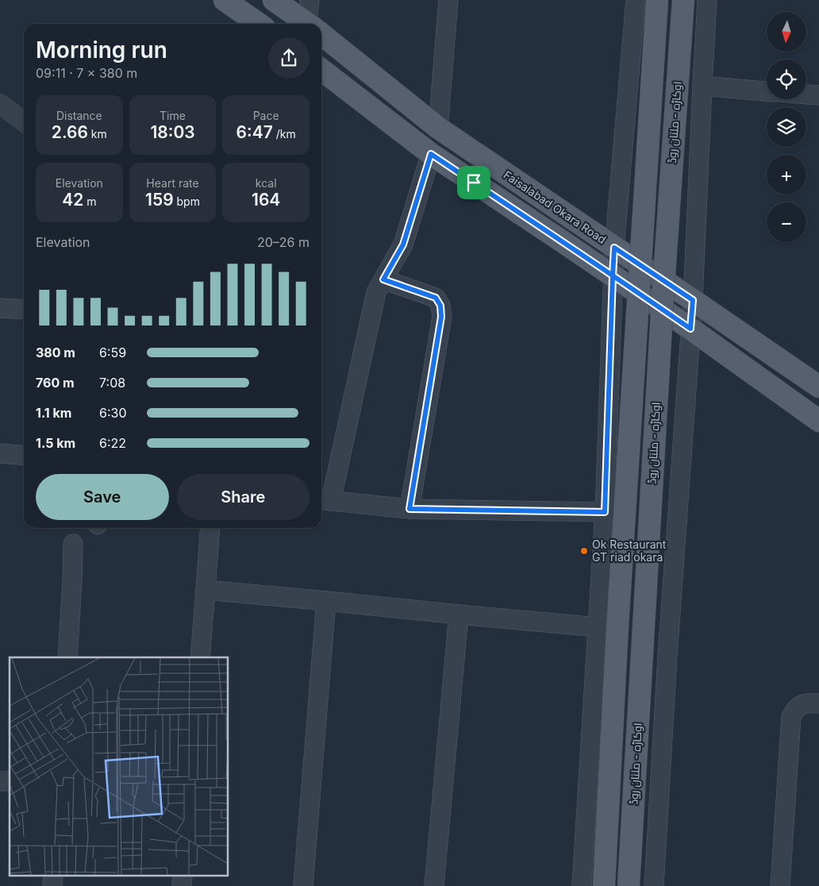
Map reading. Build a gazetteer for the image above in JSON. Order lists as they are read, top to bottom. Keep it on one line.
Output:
{"streets":{"main road":["اوکاڑہ - ملتان روڈ","Faisalabad Okara Road"]},"places":["Ok Restaurant GT riad okara"],"north":"bottom","page":{"map_buttons":["+","−"],"heading":["Morning run","09:11 · 7 × 380 m"],"stats":[["Distance","2.66 km"],["Time","18:03"],["Pace","6:47 /km"],["Elevation","42 m"],["Heart rate","159 bpm"],["kcal","164"]],"chart":["Elevation","20–26 m"],"list":[{"name":"380 m","note":"6:59"},{"name":"760 m","note":"7:08"},{"name":"1.1 km","note":"6:30"},{"name":"1.5 km","note":"6:22"}],"buttons":["Save","Share"]}}
